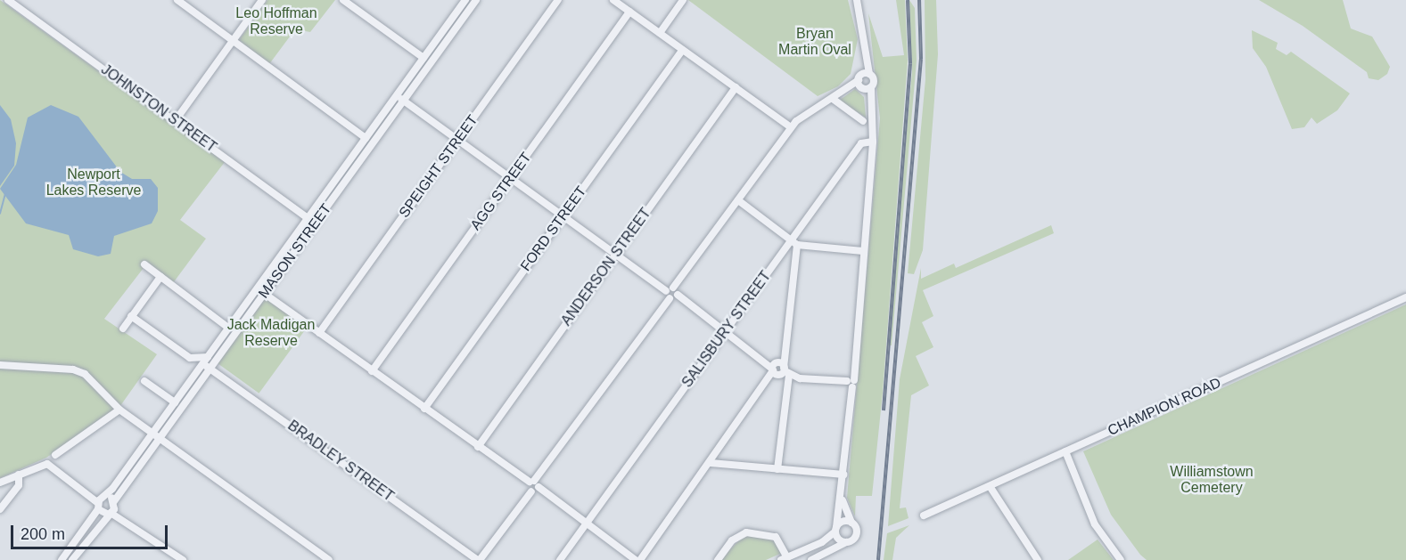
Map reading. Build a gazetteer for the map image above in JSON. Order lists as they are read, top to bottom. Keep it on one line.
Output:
{"streets":{"street":["JOHNSTON STREET","SPEIGHT STREET","AGG STREET","FORD STREET","MASON STREET","ANDERSON STREET","SALISBURY STREET","CHAMPION ROAD","BRADLEY STREET"]},"crossings":[["JOHNSTON STREET","MASON STREET"],["MASON STREET","BRADLEY STREET"]],"parks":["Leo Hoffman Reserve","Bryan Martin Oval","Newport Lakes Reserve","Jack Madigan Reserve","Williamstown Cemetery"],"scale_bar":"200 m"}
